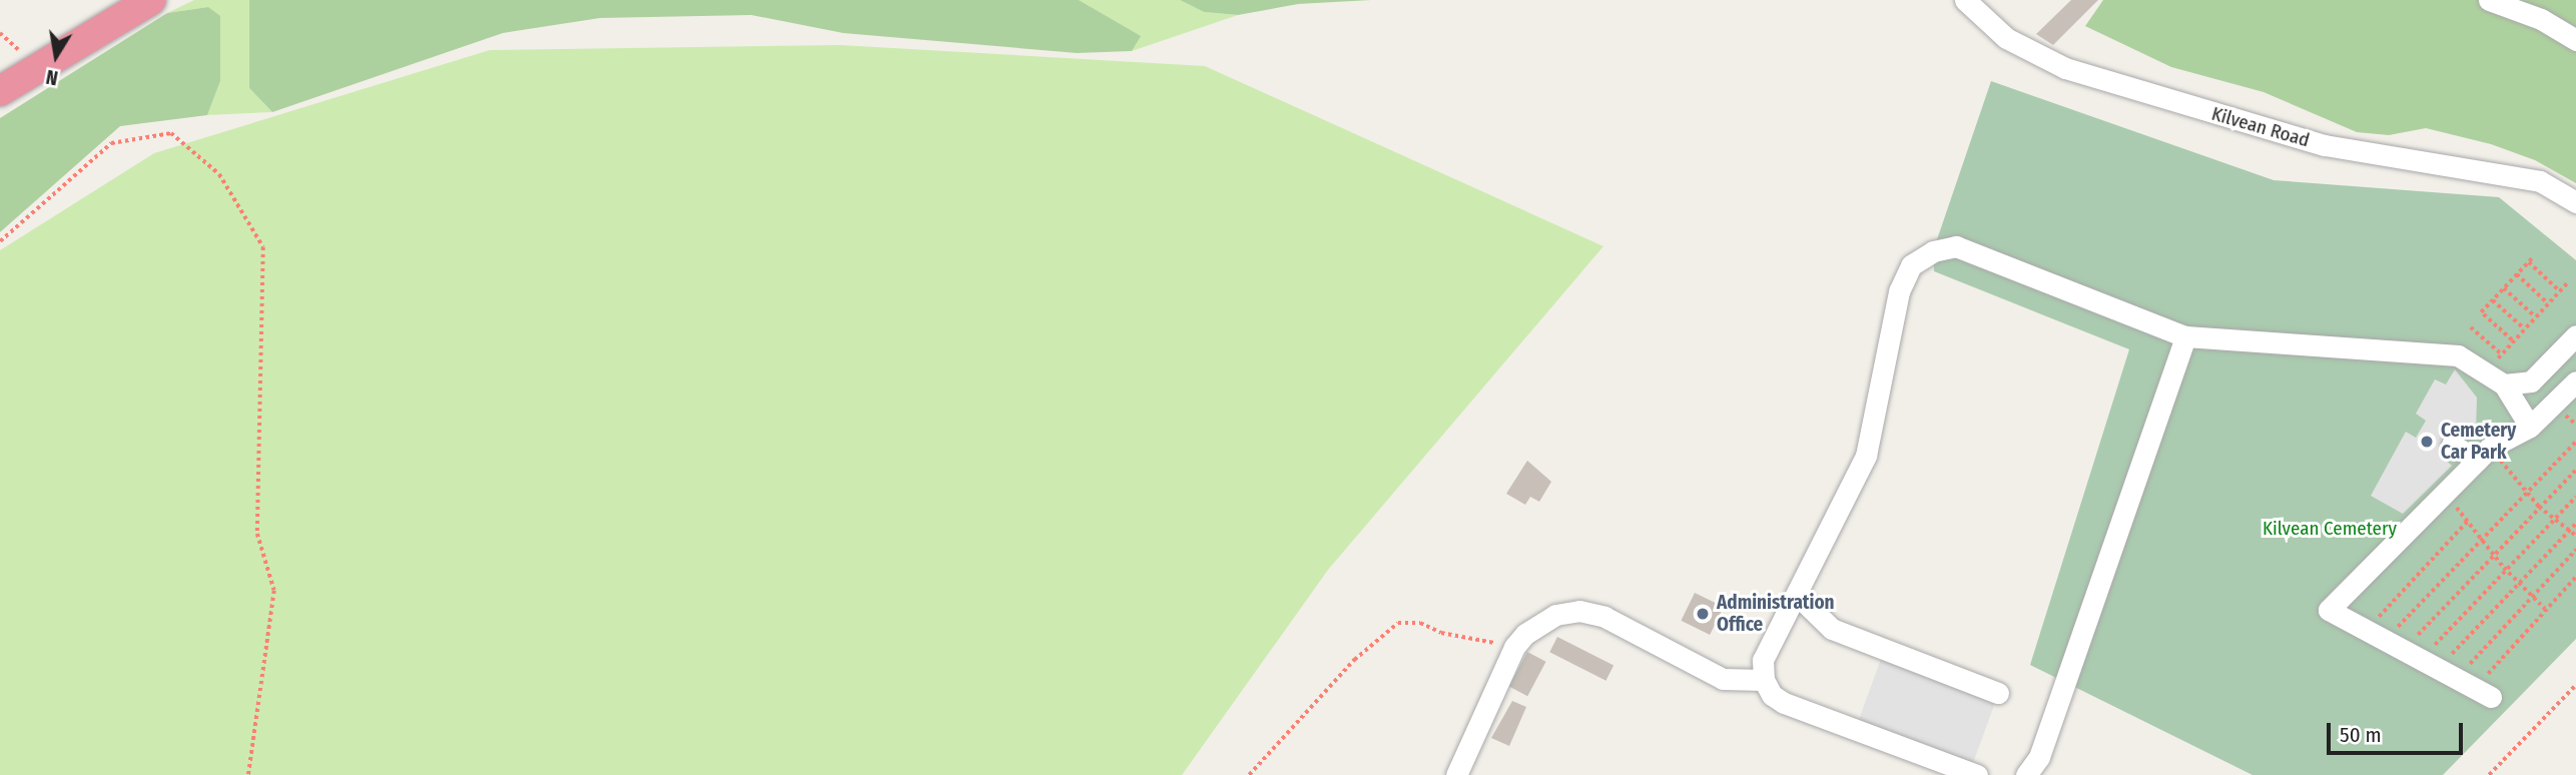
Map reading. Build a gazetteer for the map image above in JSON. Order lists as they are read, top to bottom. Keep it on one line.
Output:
{"streets":{"street":["Kilvean Road"]},"parks":["Kilvean Cemetery"],"places":["Cemetery Car Park","Administration Office"],"scale_bar":"50 m","north":"bottom"}
